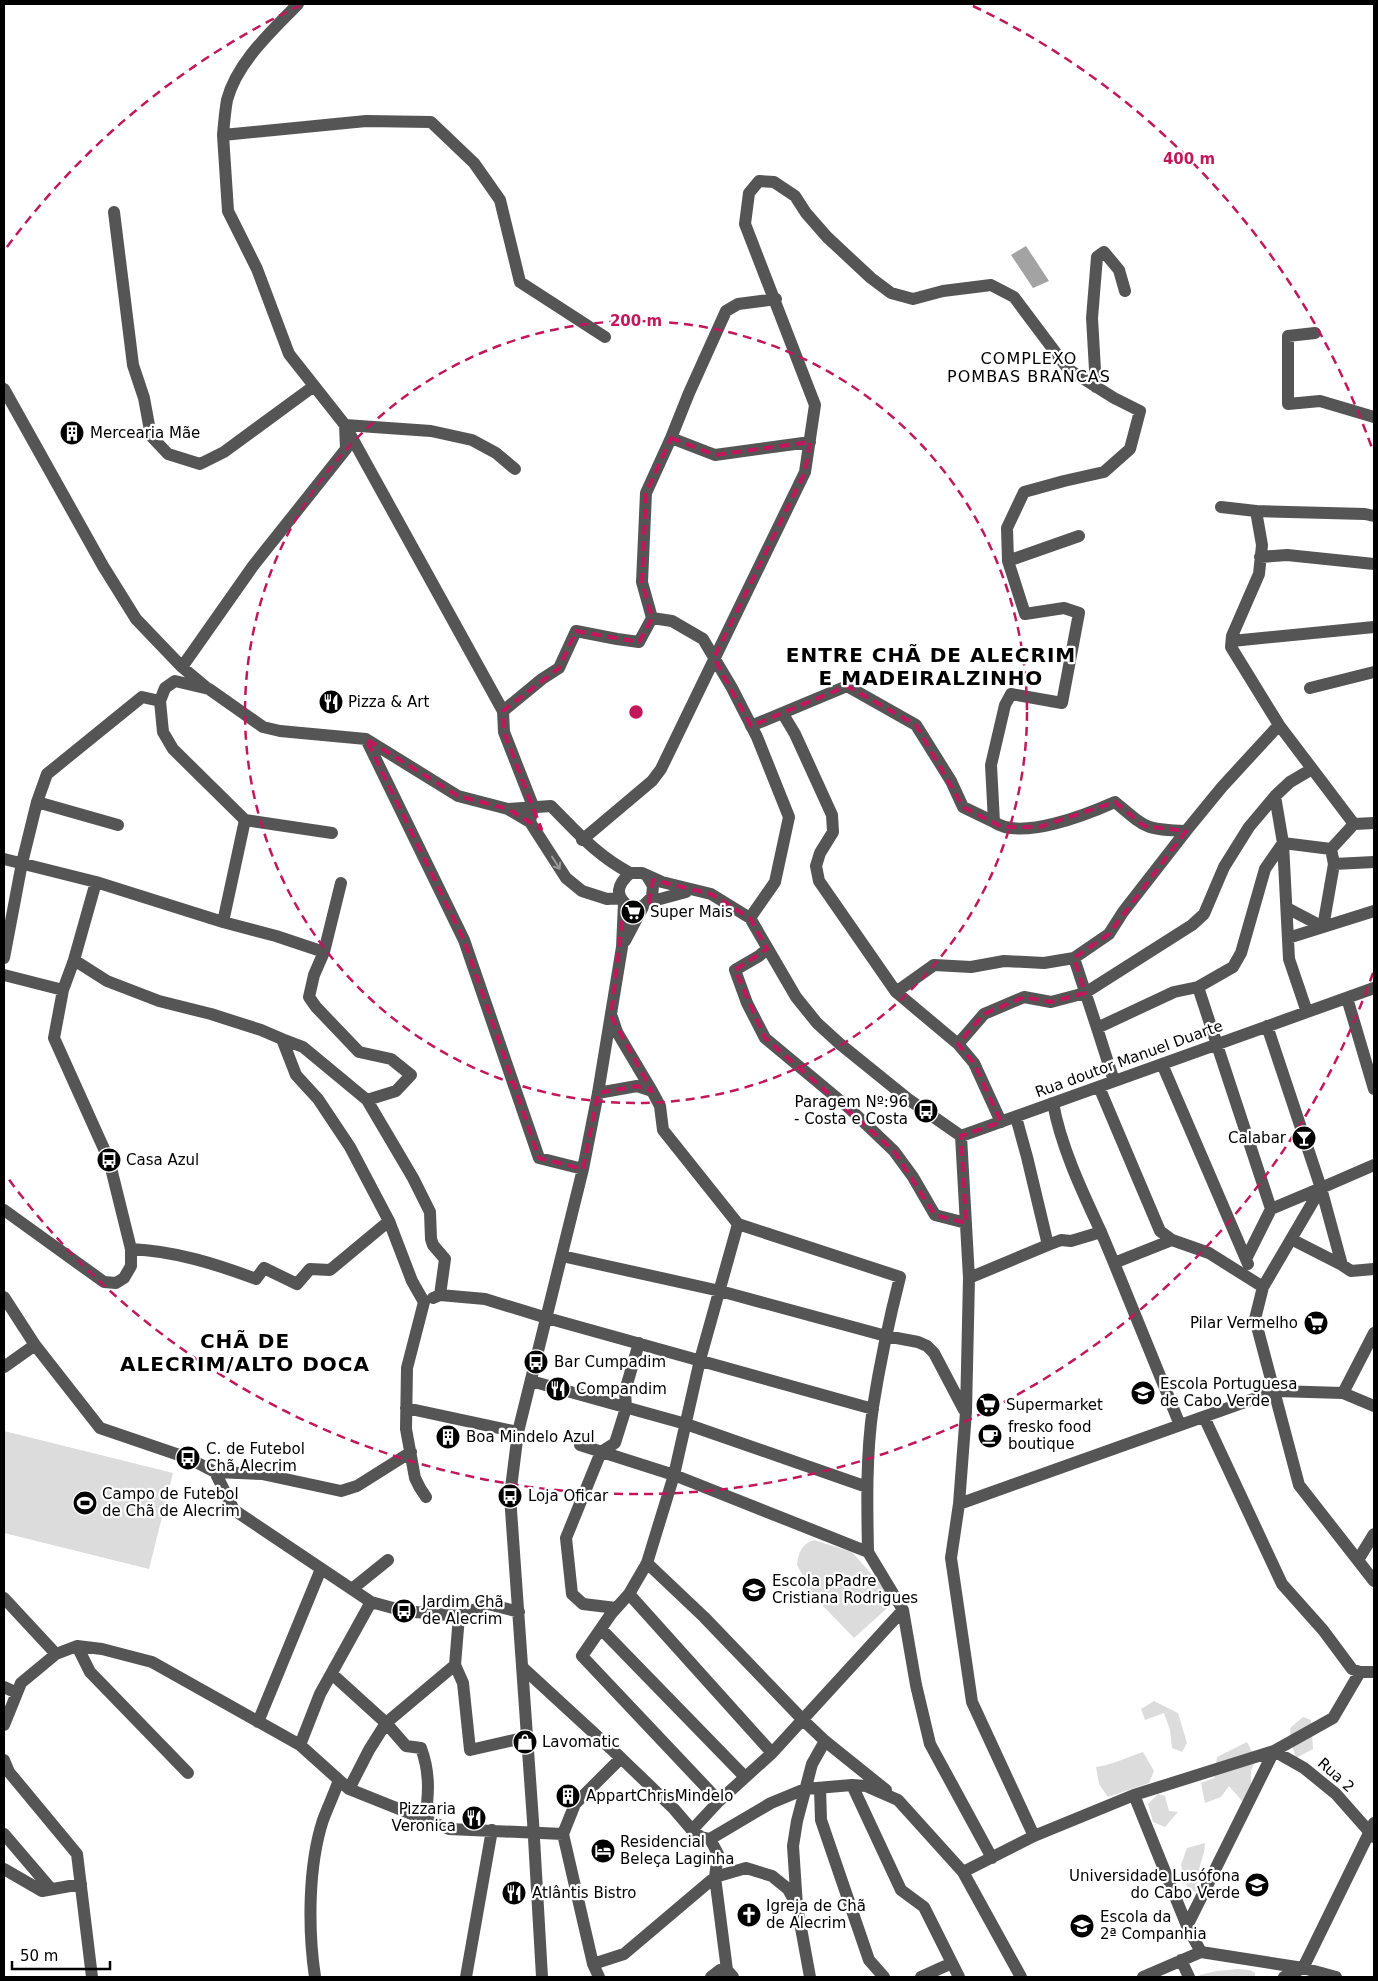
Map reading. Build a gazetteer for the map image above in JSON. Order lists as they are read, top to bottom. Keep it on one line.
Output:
{"streets":{"street":["Rua doutor Manuel Duarte","Rua 2"]},"districts":["COMPLEXO POMBAS BRANCAS","ENTRE CHÃ DE ALECRIM E MADEIRALZINHO","CHÃ DE ALECRIM/ALTO DOCA"],"places":{"building":["Mercearia Mãe","Boa Mindelo Azul","AppartChrisMindelo"],"restaurant":["Pizza & Art","Compandim","Pizzaria Veronica","Atlântis Bistro"],"supermarket":["Super Mais","Pilar Vermelho","Supermarket"],"bus stop":["Paragem Nº:96 - Costa e Costa","Casa Azul","Bar Cumpadim","C. de Futebol Chã Alecrim","Loja Oficar","Jardim Chã de Alecrim"],"bar":["Calabar"],"school or university":["Escola Portuguesa de Cabo Verde","Escola pPadre Cristiana Rodrigues","Universidade Lusófona do Cabo Verde","Escola da 2ª Companhia"],"cafe":["fresko food boutique"],"sports":["Campo de Futebol de Chã de Alecrim"],"shop":["Lavomatic"],"hotel":["Residencial Beleça Laginha"],"church":["Igreja de Chã de Alecrim"]},"scale_bar":"50 m","rings":["400 m","200 m"]}
